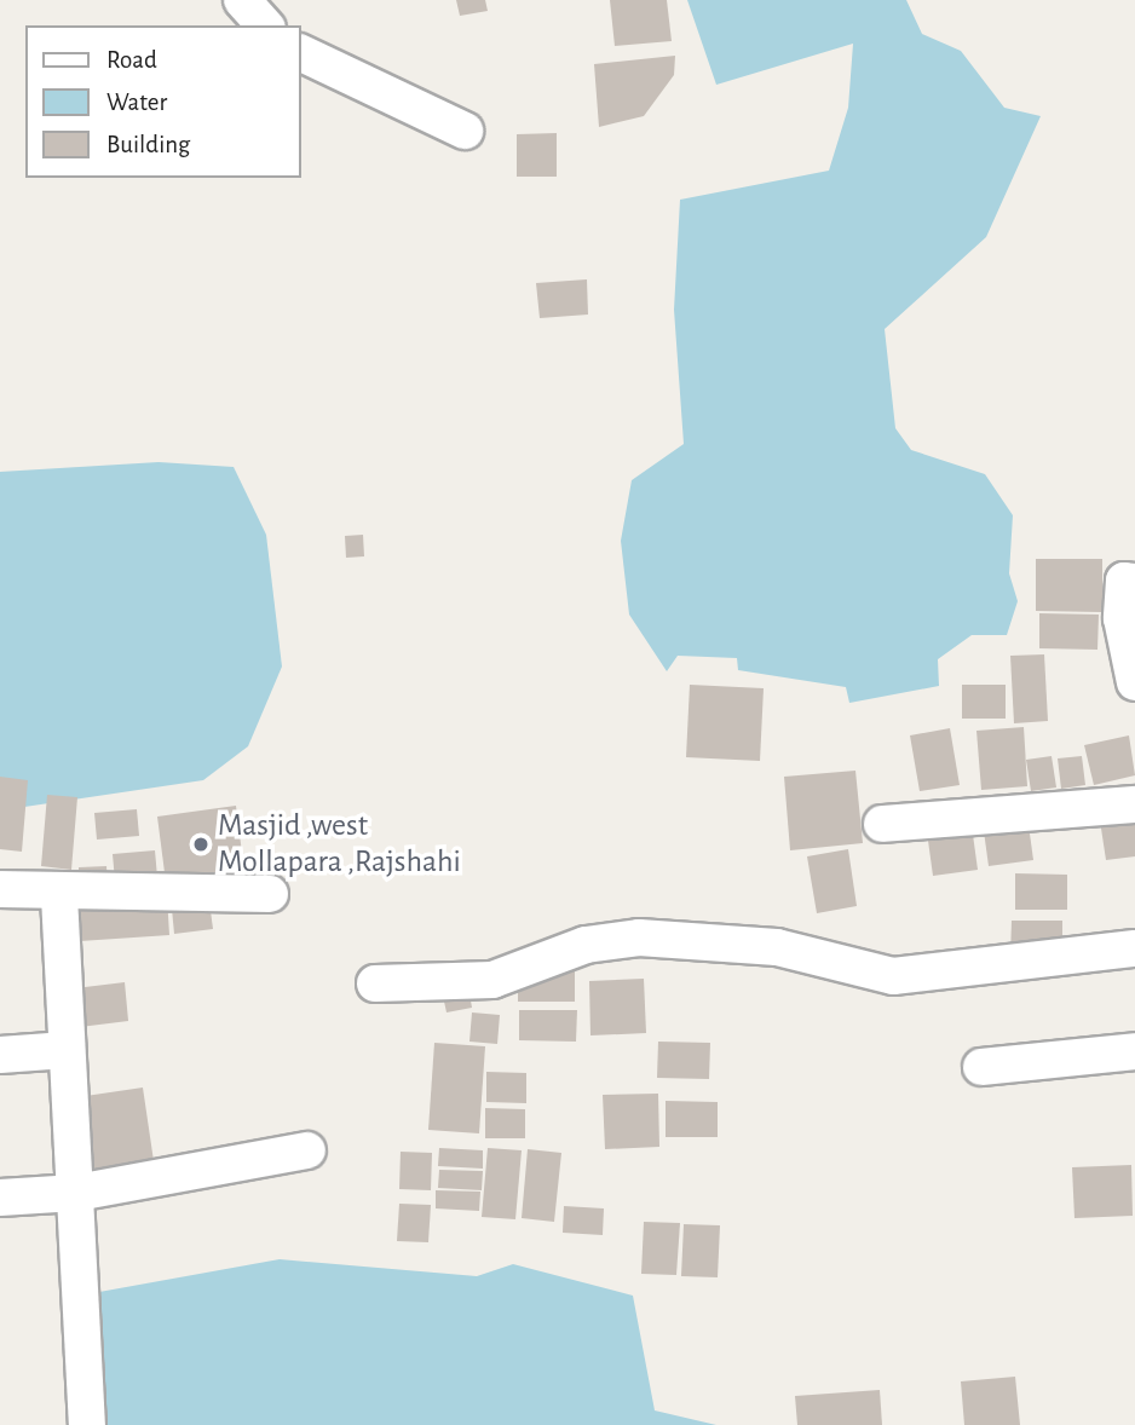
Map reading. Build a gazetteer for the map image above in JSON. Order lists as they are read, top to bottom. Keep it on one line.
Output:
{"places":["Masjid ,west Mollapara ,Rajshahi"],"legend":["Road","Water","Building"]}
